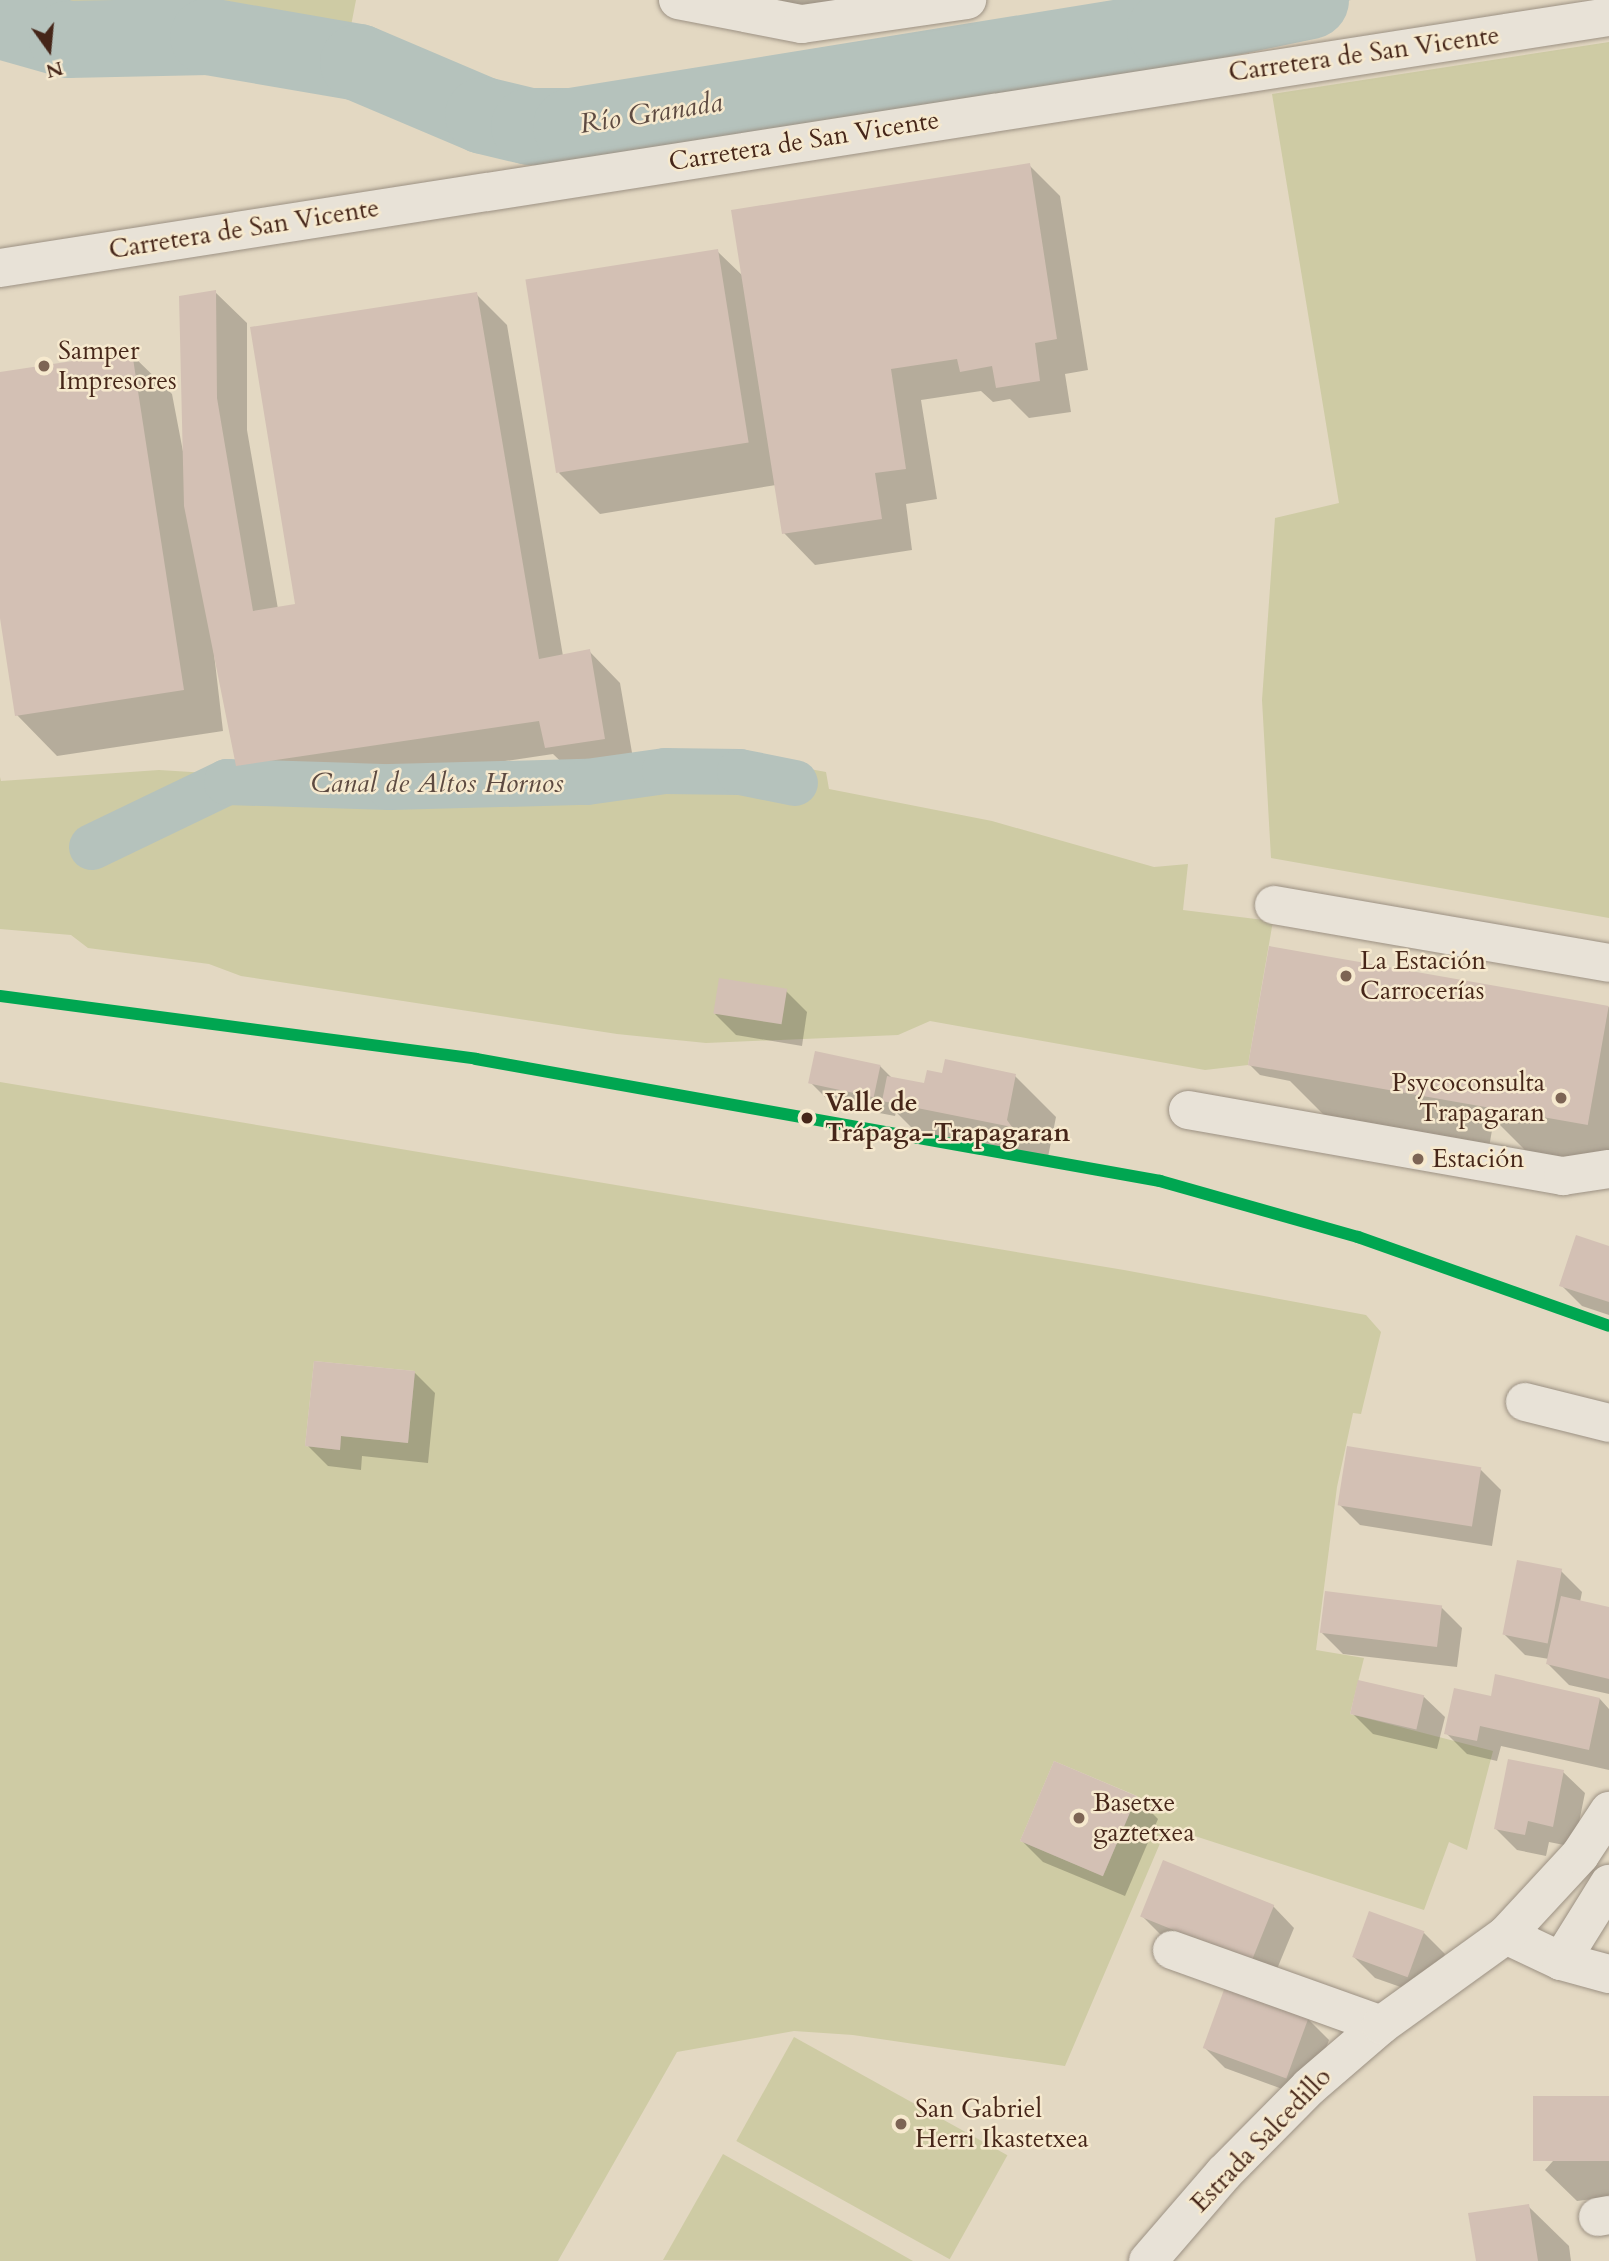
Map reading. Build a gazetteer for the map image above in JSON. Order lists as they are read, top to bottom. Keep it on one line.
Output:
{"streets":{"street":["Carretera de San Vicente","Estrada Salcedillo"]},"water":["Río Granada","Canal de Altos Hornos"],"places":["Samper Impresores","La Estación Carrocerías","Psycoconsulta Trapagaran","Valle de Trápaga-Trapagaran","Estación","Basetxe gaztetxea","San Gabriel Herri Ikastetxea"],"north":"bottom"}
